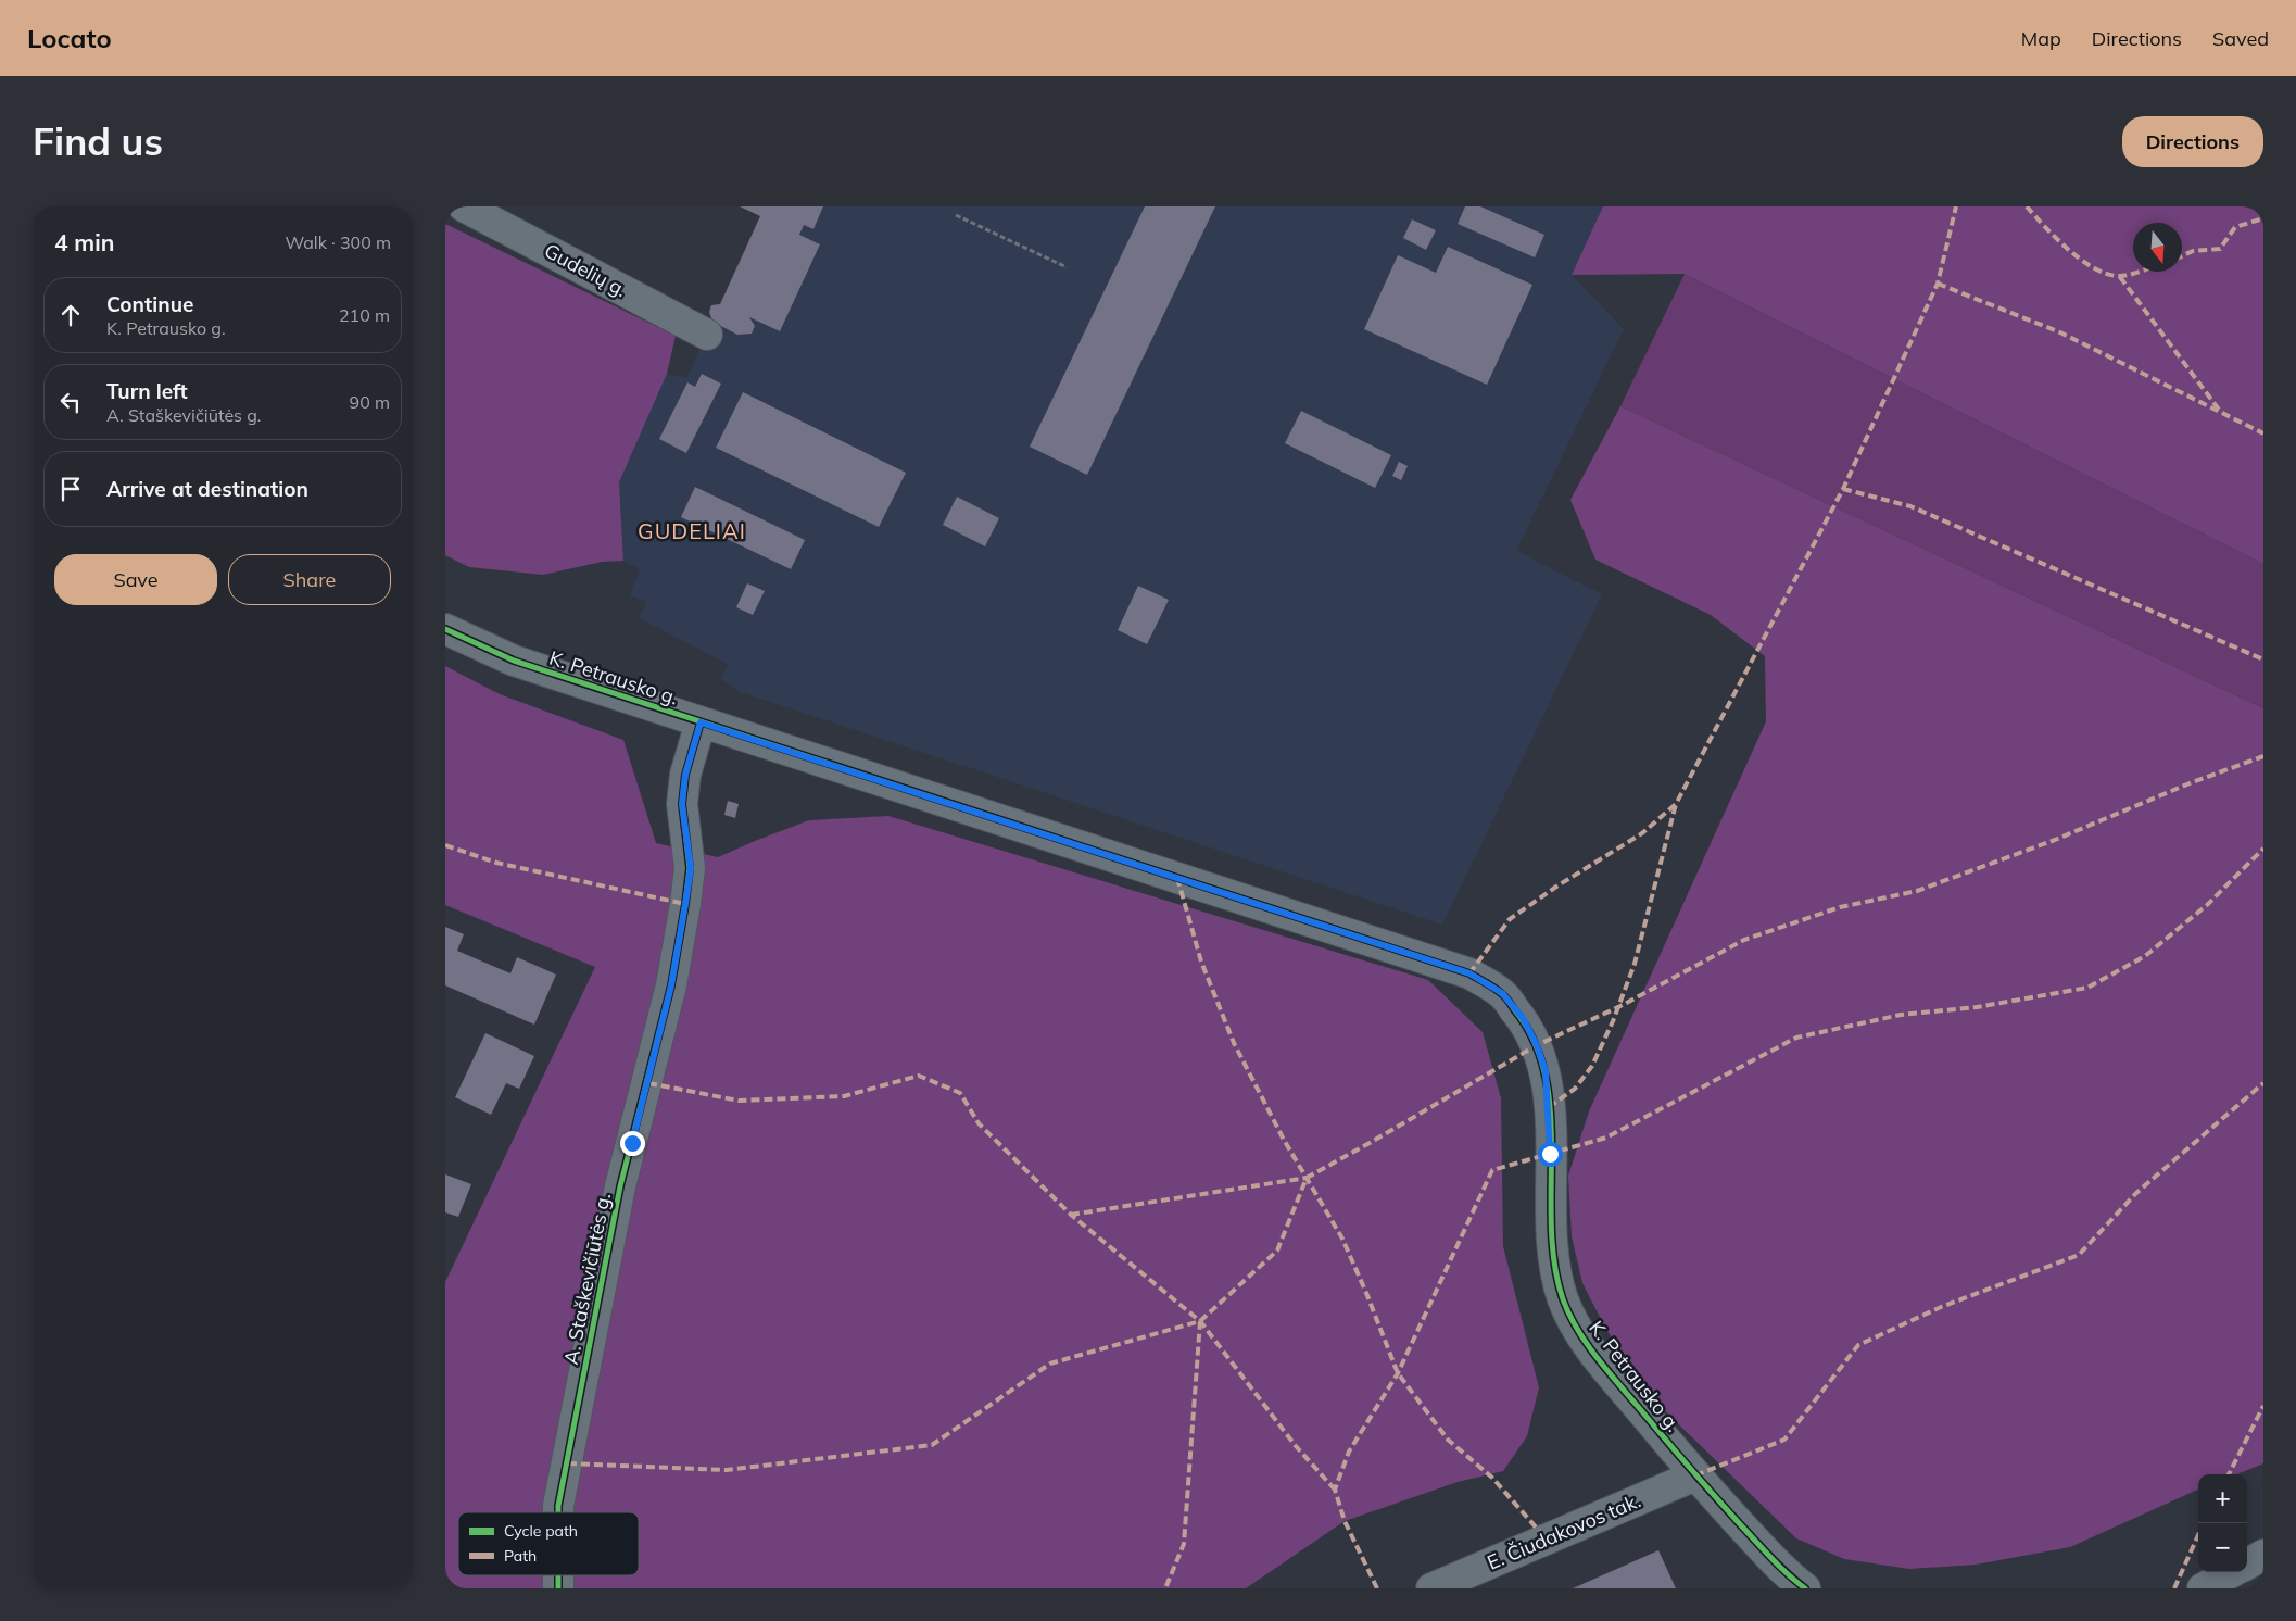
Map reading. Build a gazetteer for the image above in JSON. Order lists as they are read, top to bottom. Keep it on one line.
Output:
{"streets":{"street":["Gudelių g.","K. Petrausko g.","A. Staškevičiūtės g.","E. Čiudakovos tak."]},"crossings":[["K. Petrausko g.","A. Staškevičiūtės g."],["K. Petrausko g.","E. Čiudakovos tak."]],"districts":["GUDELIAI"],"legend":["Cycle path","Path"],"north":"bottom","page":{"header":"Locato","nav":["Map","Directions","Saved"],"buttons":["Directions",["Save","Share"]],"title":"Find us","heading":["4 min","Walk · 300 m"],"list":[["Continue","K. Petrausko g.","210 m"],["Turn left","A. Staškevičiūtės g.","90 m"],"Arrive at destination"],"map_buttons":["+","−"]}}
